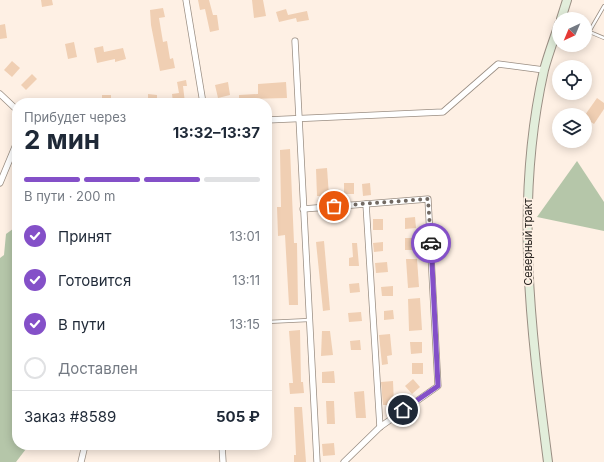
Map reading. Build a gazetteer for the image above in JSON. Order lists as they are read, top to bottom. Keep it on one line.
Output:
{"streets":{"main road":["Северный тракт"]},"north":"bottom left","page":{"heading":["2 мин","Прибудет через","13:32–13:37"],"panel":["Заказ #8589","505 ₽"],"bar":"В пути · 200 m","list":[["Принят","13:01"],["Готовится","13:11"],["В пути","13:15"],"Доставлен"]}}
